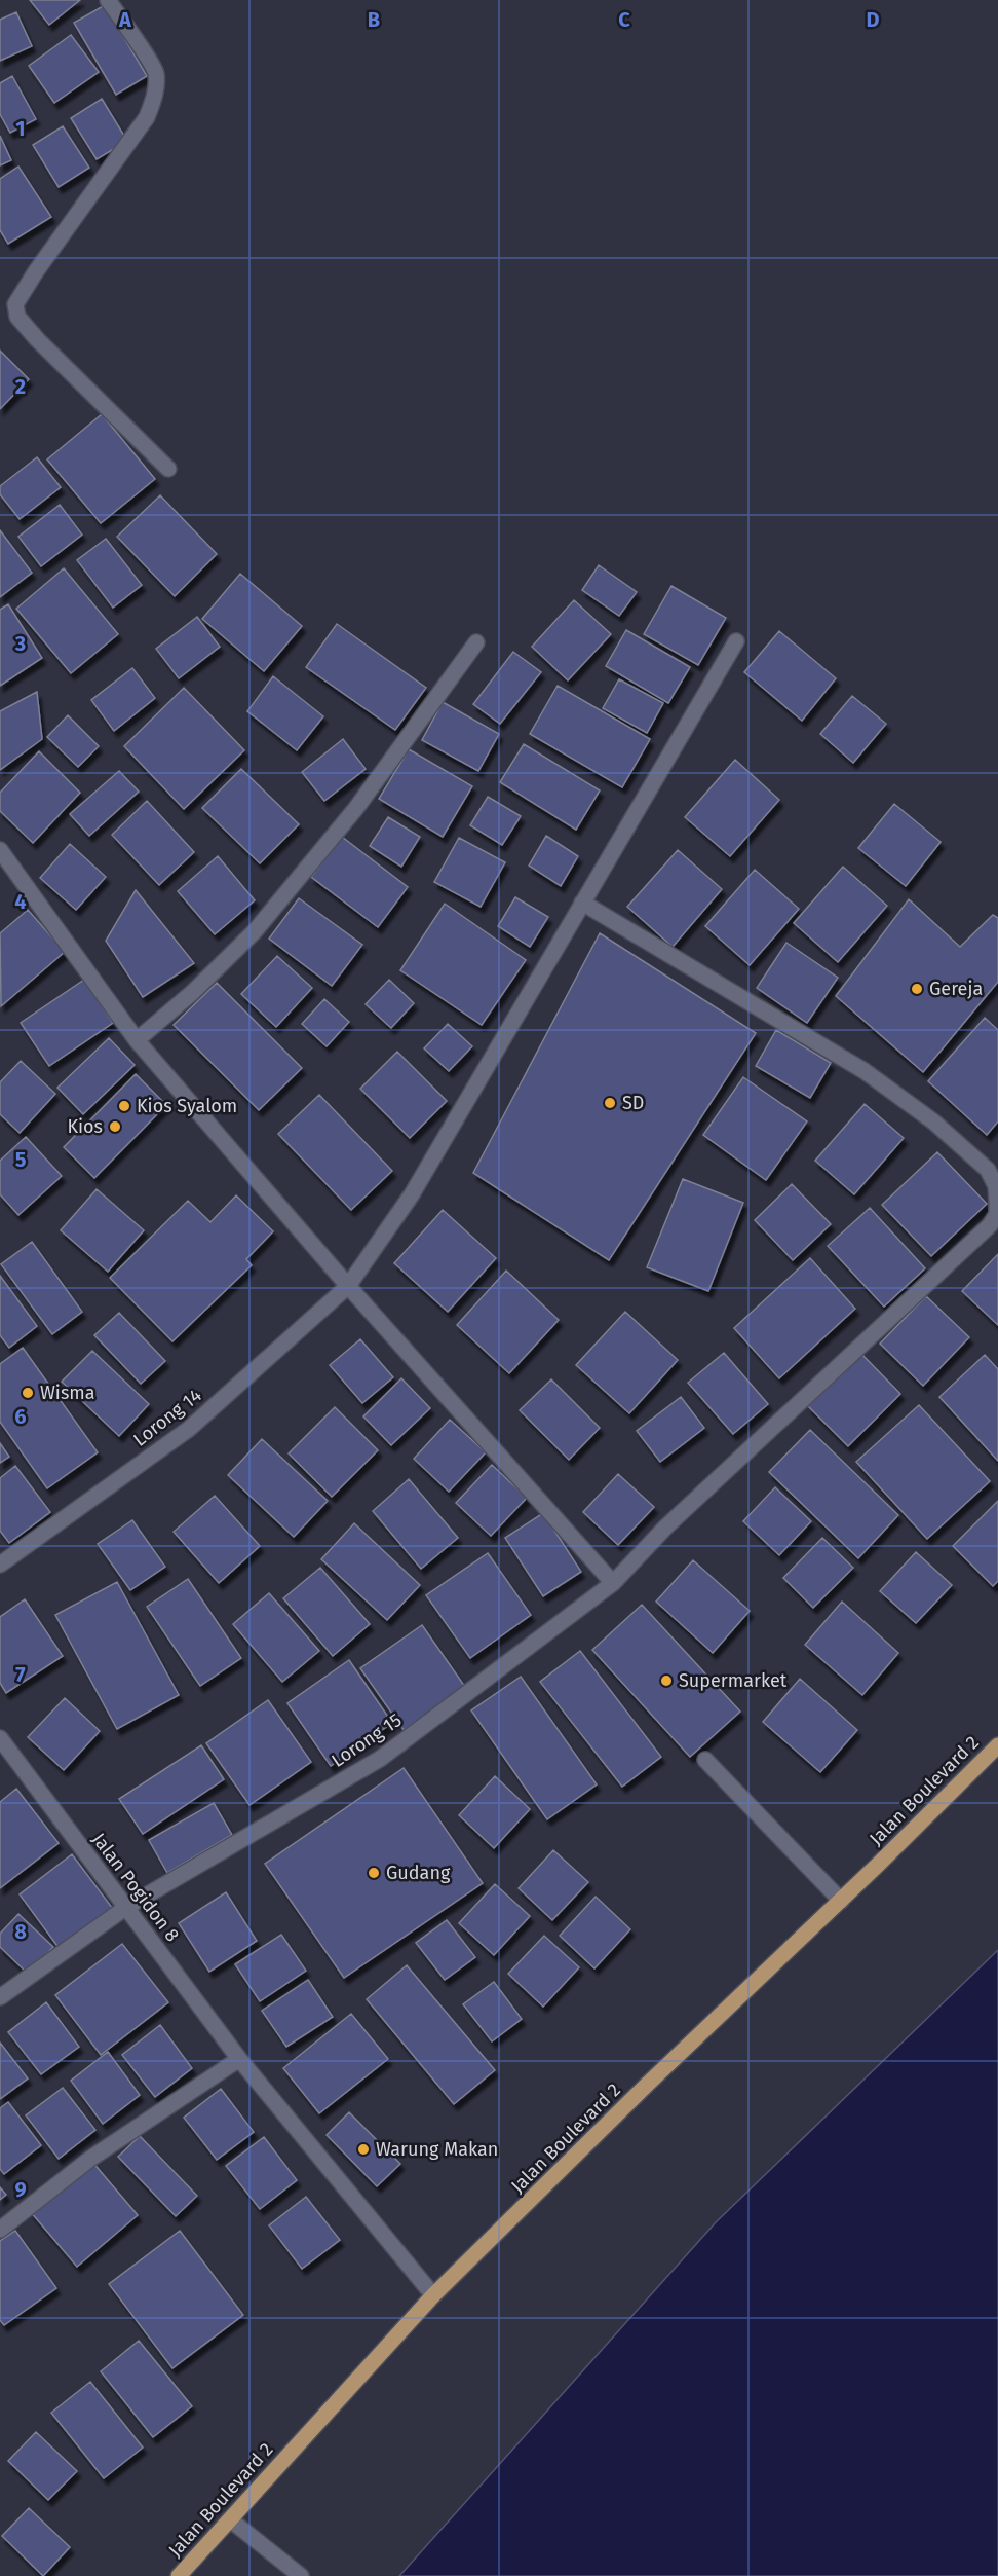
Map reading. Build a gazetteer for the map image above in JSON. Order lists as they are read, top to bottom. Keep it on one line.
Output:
{"streets":{"main road":["Jalan Boulevard 2"],"street":["Lorong 14","Lorong 15","Jalan Pogidon 8"]},"crossings":[["Lorong 14","Lorong 15"],["Lorong 15","Jalan Pogidon 8"],["Jalan Boulevard 2","Jalan Pogidon 8"]],"places":["Gereja","SD","Kios Syalom","Kios","Wisma","Supermarket","Gudang","Warung Makan"],"grid":{"columns":["A","B","C","D"],"rows":["1","2","3","4","5","6","7","8","9"]}}
